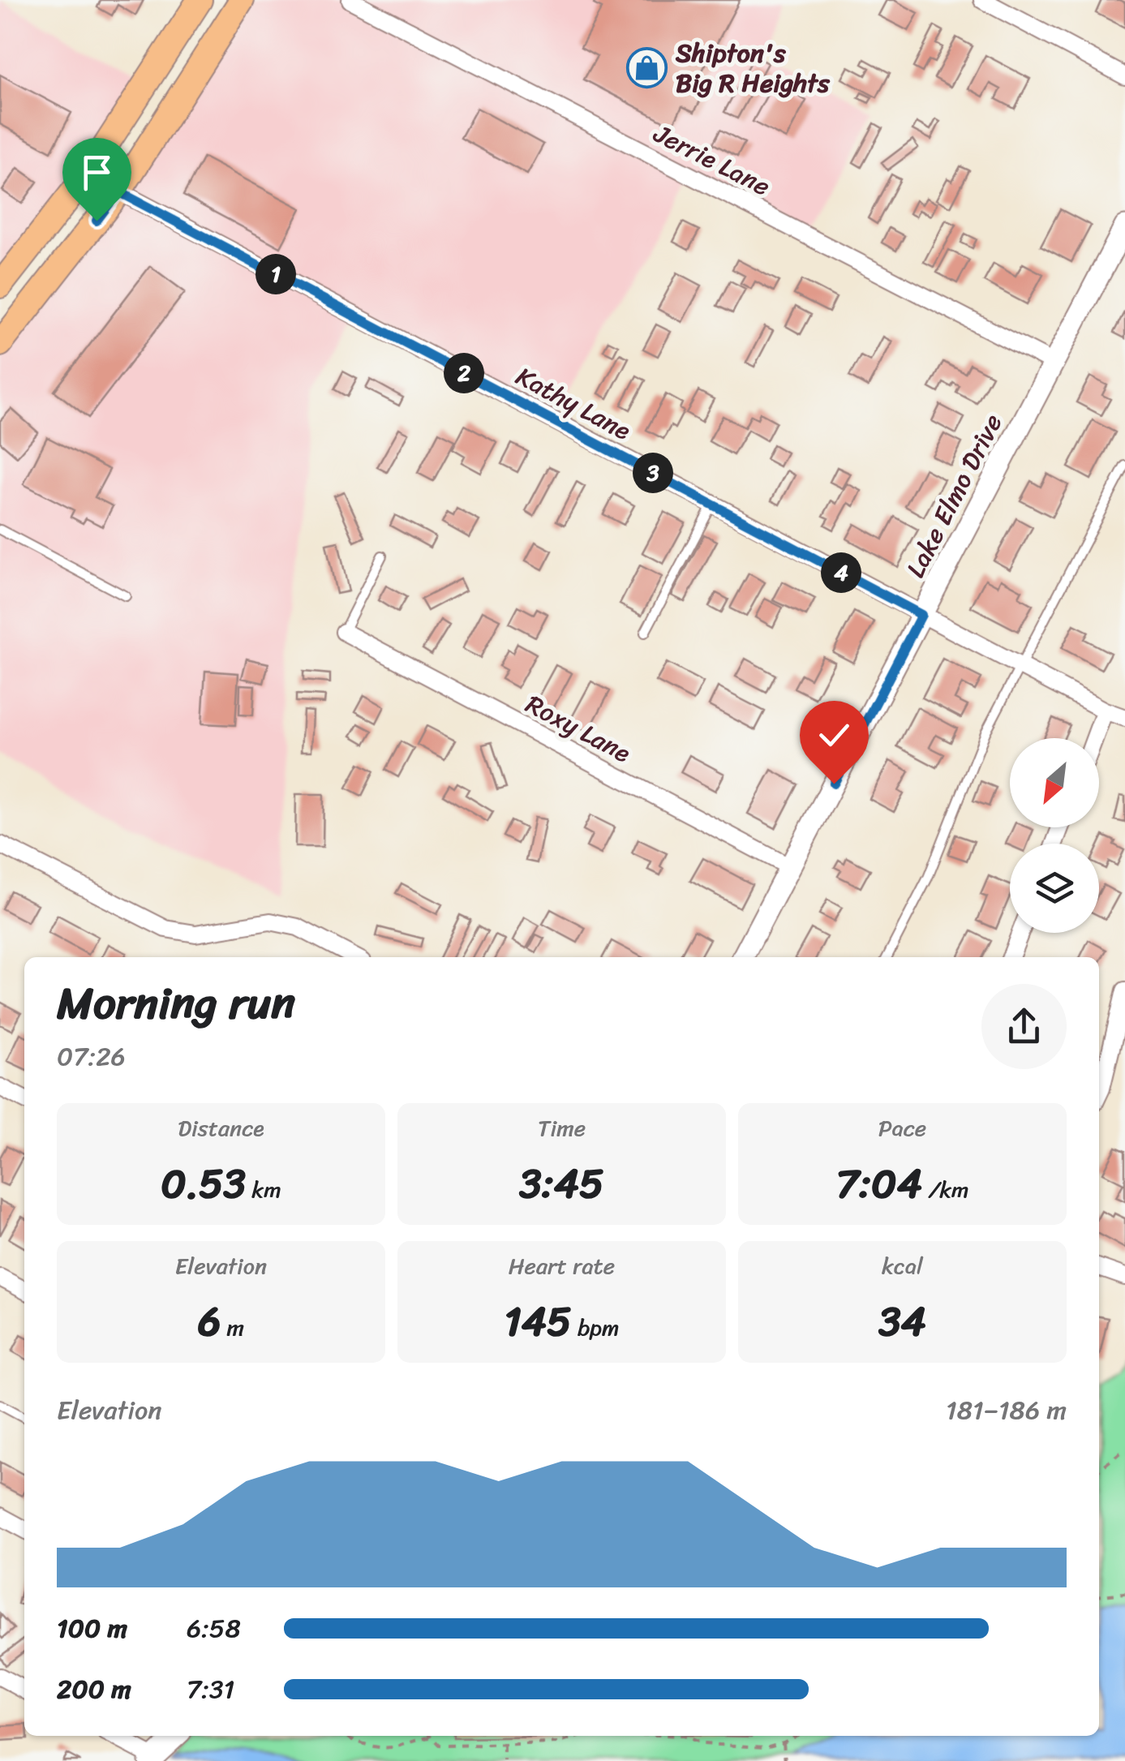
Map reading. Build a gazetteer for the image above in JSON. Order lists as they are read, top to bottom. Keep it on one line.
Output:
{"streets":{"street":["Jerrie Lane","Kathy Lane","Lake Elmo Drive","Roxy Lane"]},"crossings":[["Jerrie Lane","Lake Elmo Drive"],["Kathy Lane","Lake Elmo Drive"],["Lake Elmo Drive","Roxy Lane"]],"places":{"shop":["Shipton's Big R Heights"]},"north":"bottom left","page":{"pins":["1","2","3","4"],"heading":["Morning run","07:26"],"stats":[["Distance","0.53 km"],["Time","3:45"],["Pace","7:04 /km"],["Elevation","6 m"],["Heart rate","145 bpm"],["kcal","34"]],"chart":["Elevation","181–186 m"],"list":[{"name":"100 m","note":"6:58"},{"name":"200 m","note":"7:31"}]}}
